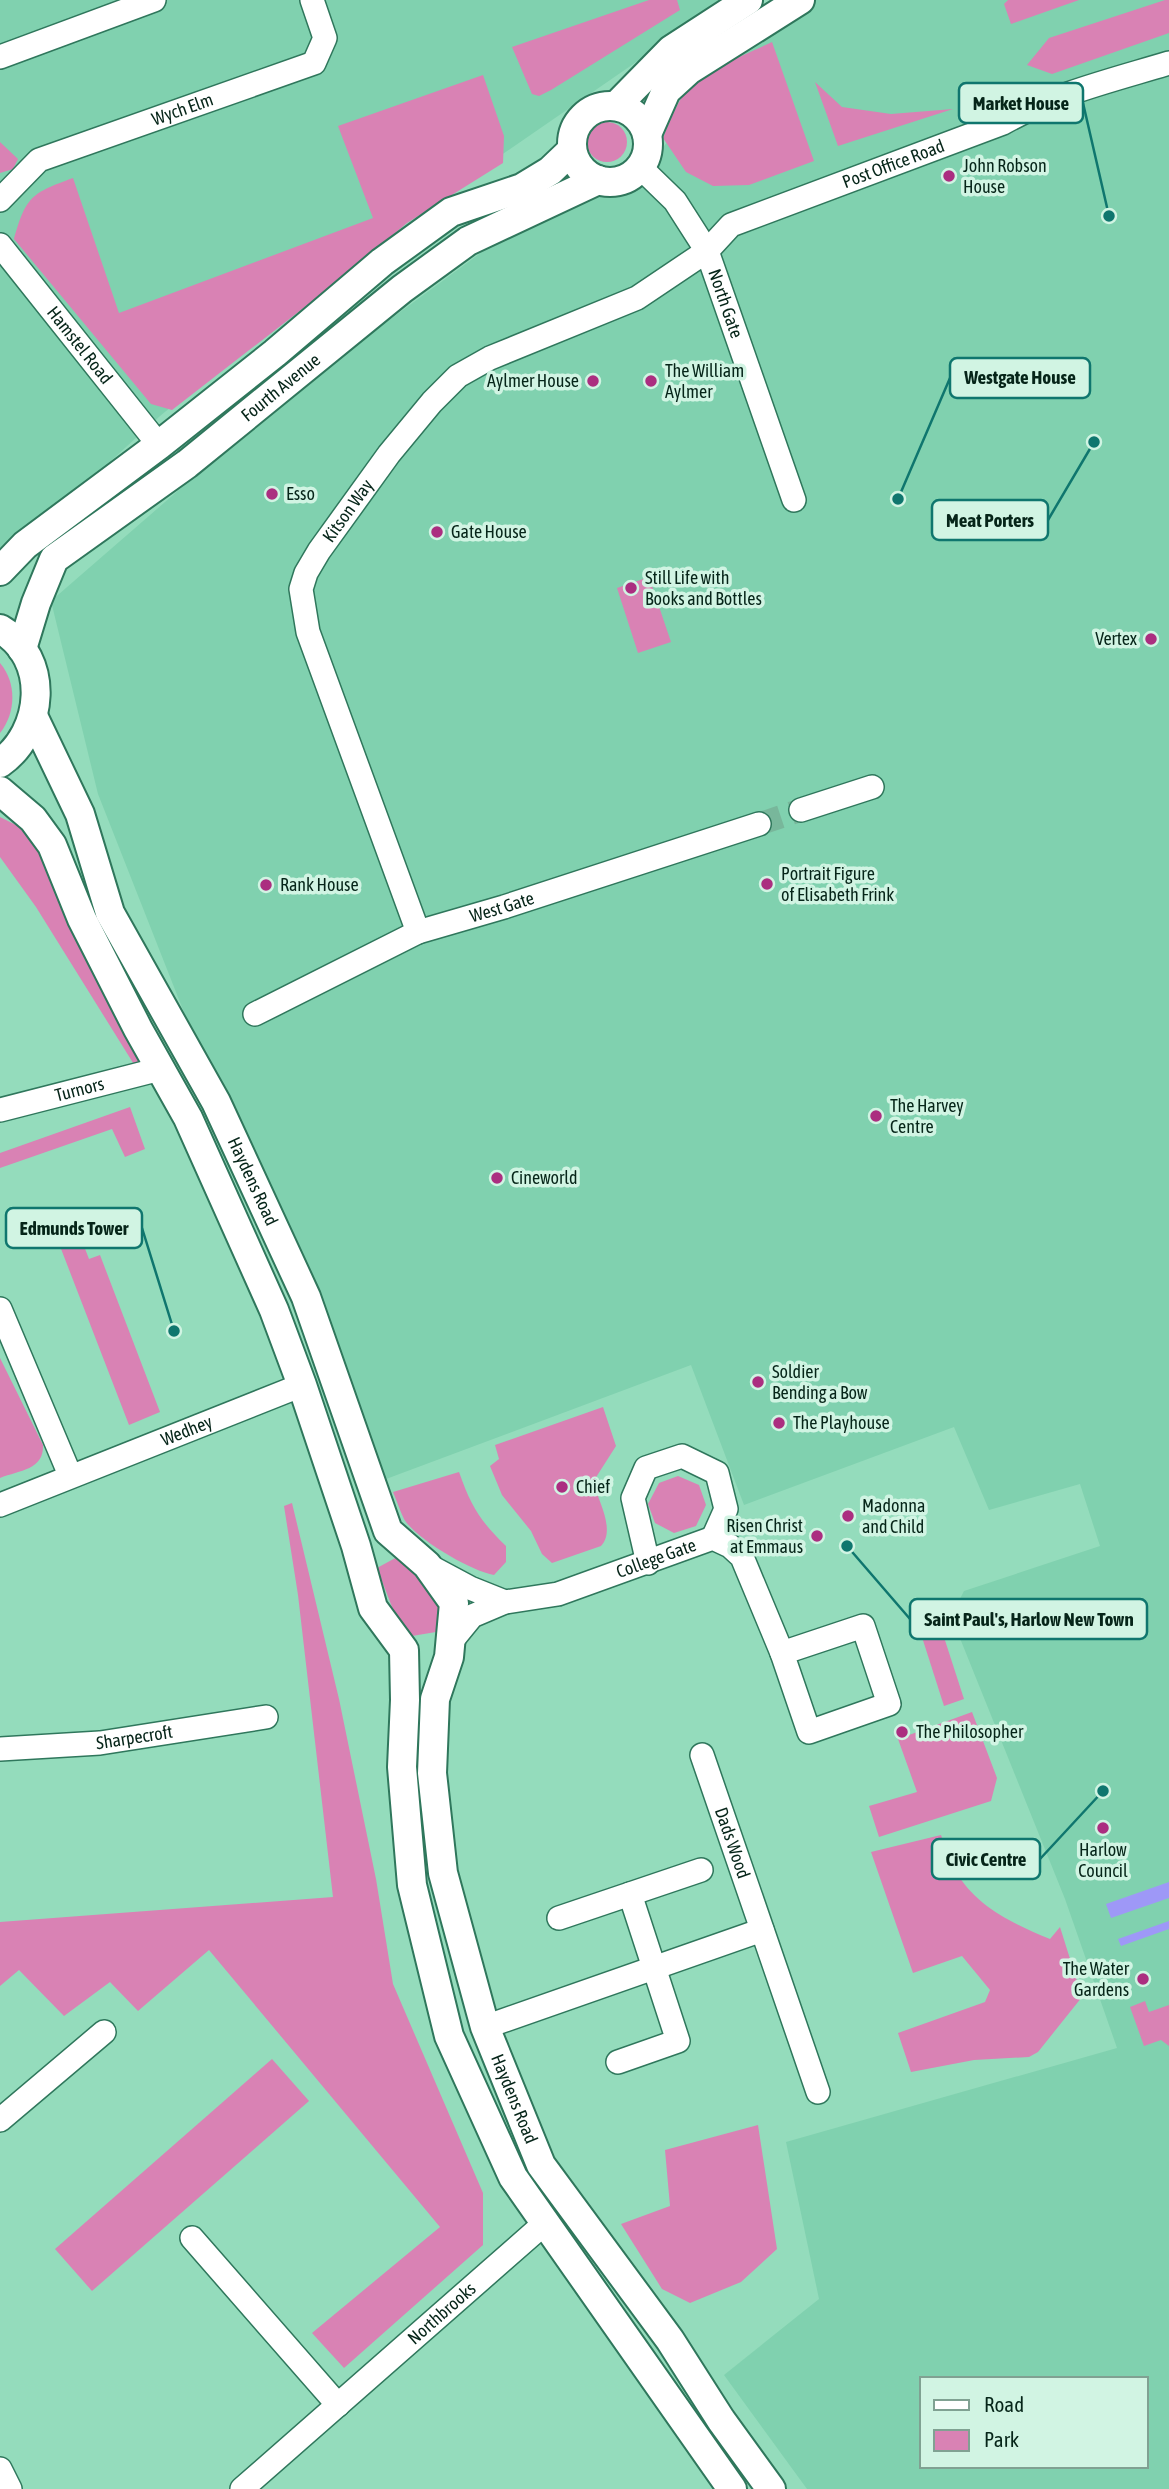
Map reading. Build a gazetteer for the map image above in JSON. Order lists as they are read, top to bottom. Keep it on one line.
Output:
{"streets":{"street":["Wych Elm","Post Office Road","North Gate","Hamstel Road","Fourth Avenue","Kitson Way","West Gate","Turnors","Haydens Road","Wedhey","College Gate","Sharpecroft","Dads Wood","Northbrooks"]},"crossings":[["Post Office Road","North Gate"],["Post Office Road","Kitson Way"],["North Gate","Fourth Avenue"],["North Gate","Kitson Way"],["Hamstel Road","Fourth Avenue"],["Kitson Way","West Gate"],["Turnors","Haydens Road"],["Haydens Road","Wedhey"],["Haydens Road","College Gate"],["Haydens Road","Northbrooks"]],"places":["John Robson House","Market House","Aylmer House","The William Aylmer","Meat Porters","Esso","Westgate House","Gate House","Still Life with Books and Bottles","Vertex","Portrait Figure of Elisabeth Frink","Rank House","The Harvey Centre","Cineworld","Edmunds Tower","Soldier Bending a Bow","The Playhouse","Chief","Madonna and Child","Risen Christ at Emmaus","Saint Paul's, Harlow New Town","The Philosopher","Civic Centre","Harlow Council","The Water Gardens"],"legend":["Road","Park"]}
